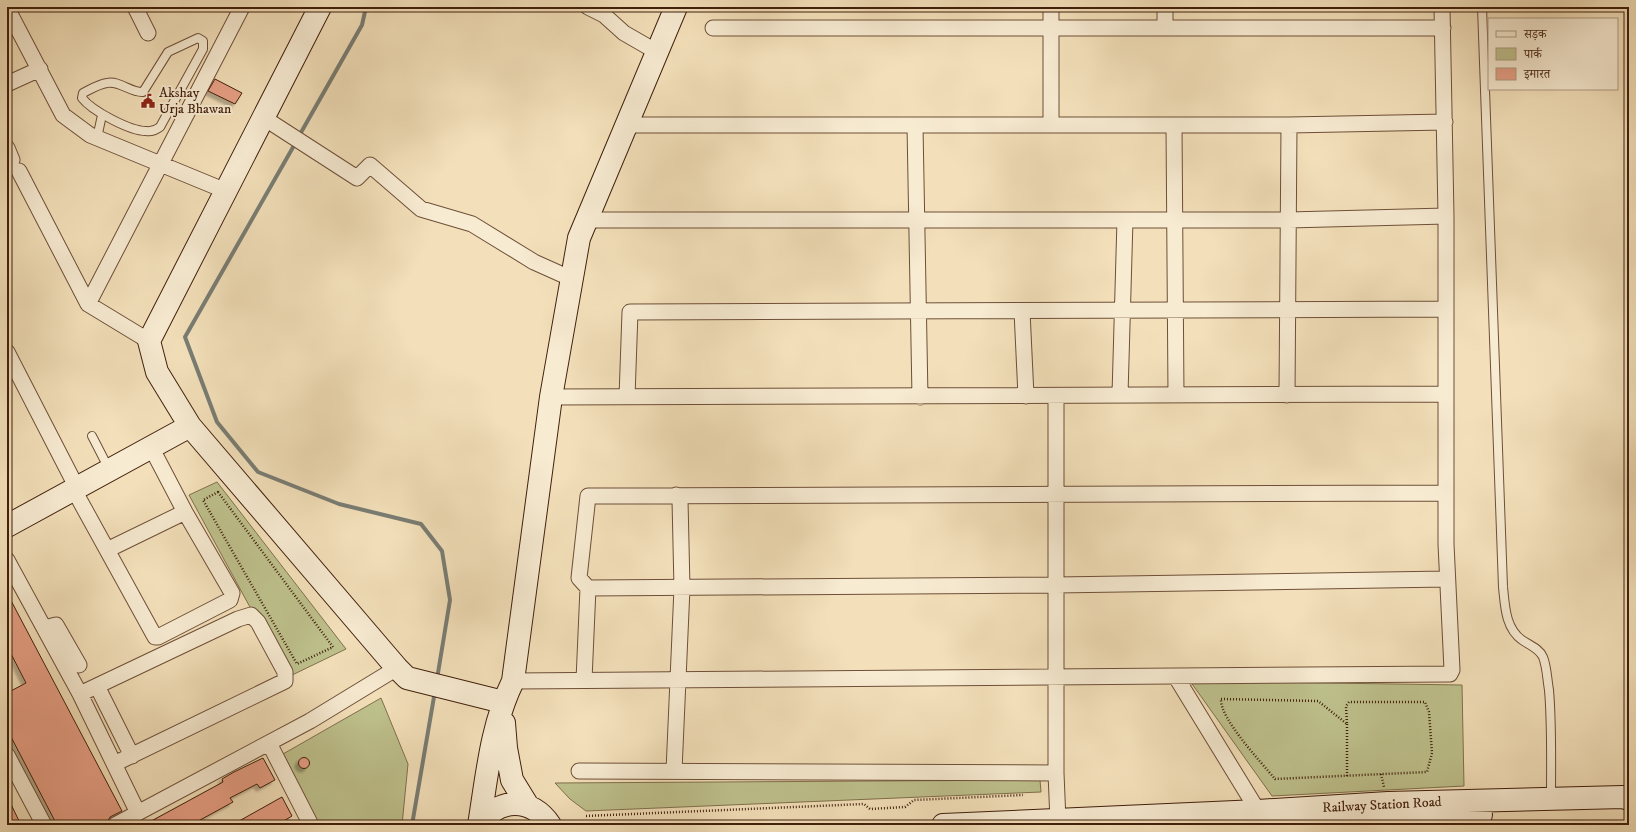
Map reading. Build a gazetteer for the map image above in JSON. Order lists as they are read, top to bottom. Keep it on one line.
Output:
{"streets":{"street":["Railway Station Road"]},"places":{"public building":["Akshay Urja Bhawan"]},"legend":["सड़क","पार्क","इमारत"]}
